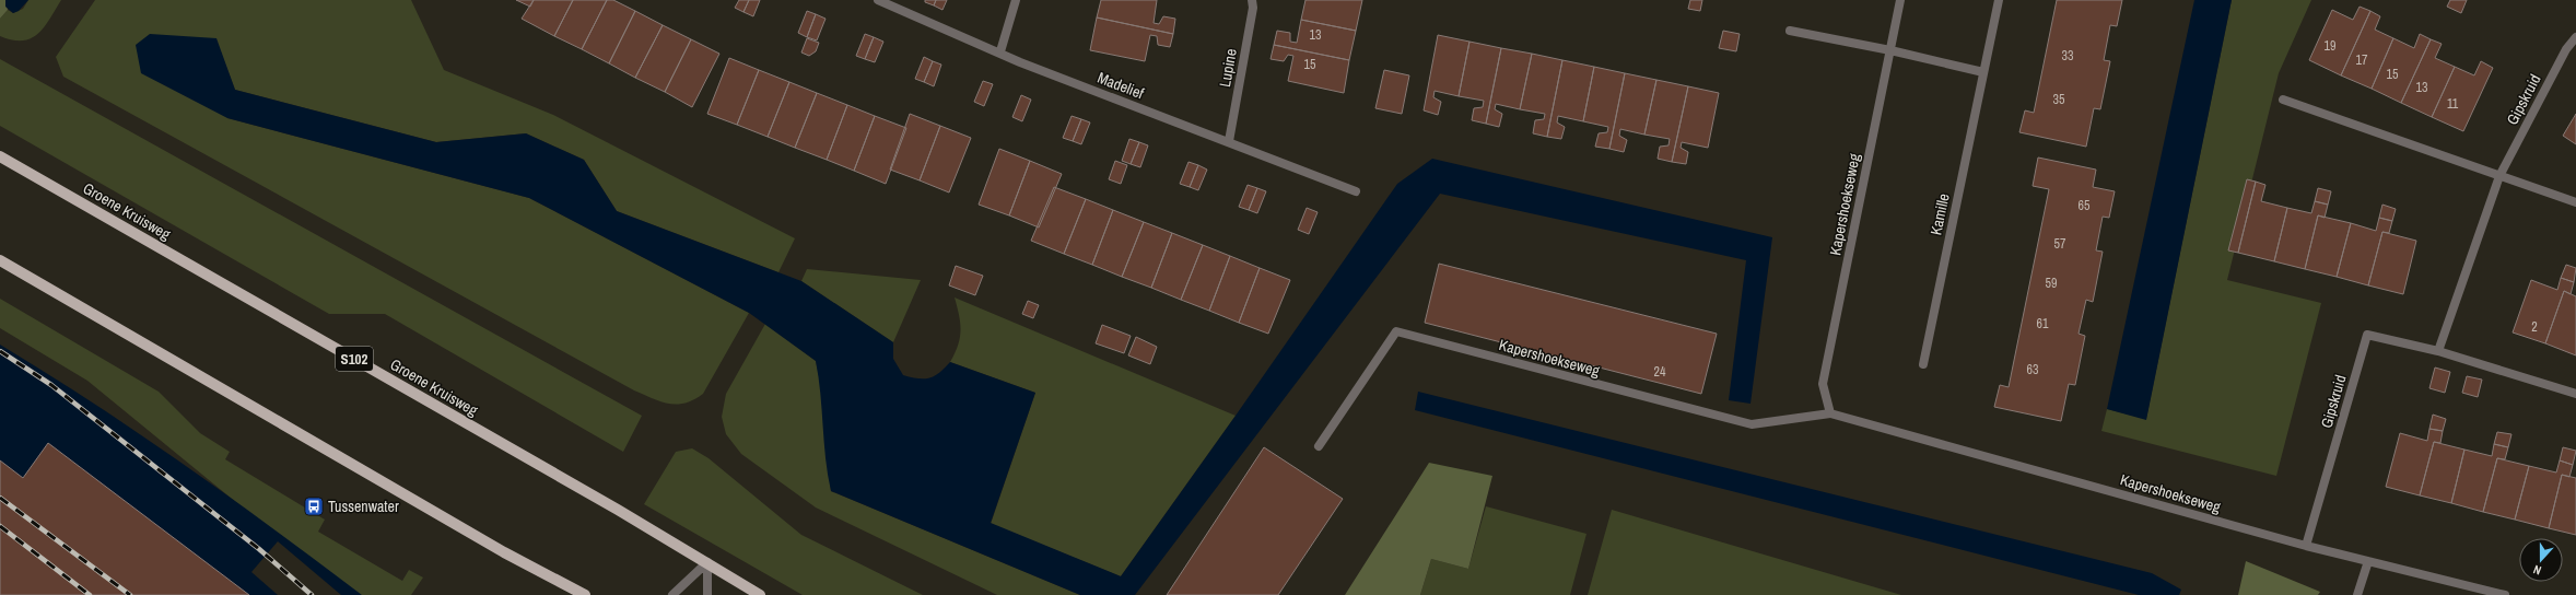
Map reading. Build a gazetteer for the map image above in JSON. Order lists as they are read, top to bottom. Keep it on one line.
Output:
{"streets":{"main road":["Groene Kruisweg","S102"],"street":["Lupine","Madelief","Gipskruid","Kapershoekseweg","Kamille"]},"crossings":[["Lupine","Madelief"],["Gipskruid","Kapershoekseweg"]],"places":{"bus stop":["Tussenwater"]},"house_numbers":["13","19","33","17","15","15","13","35","11","65","57","59","61","2","63","24"],"north":"bottom"}
